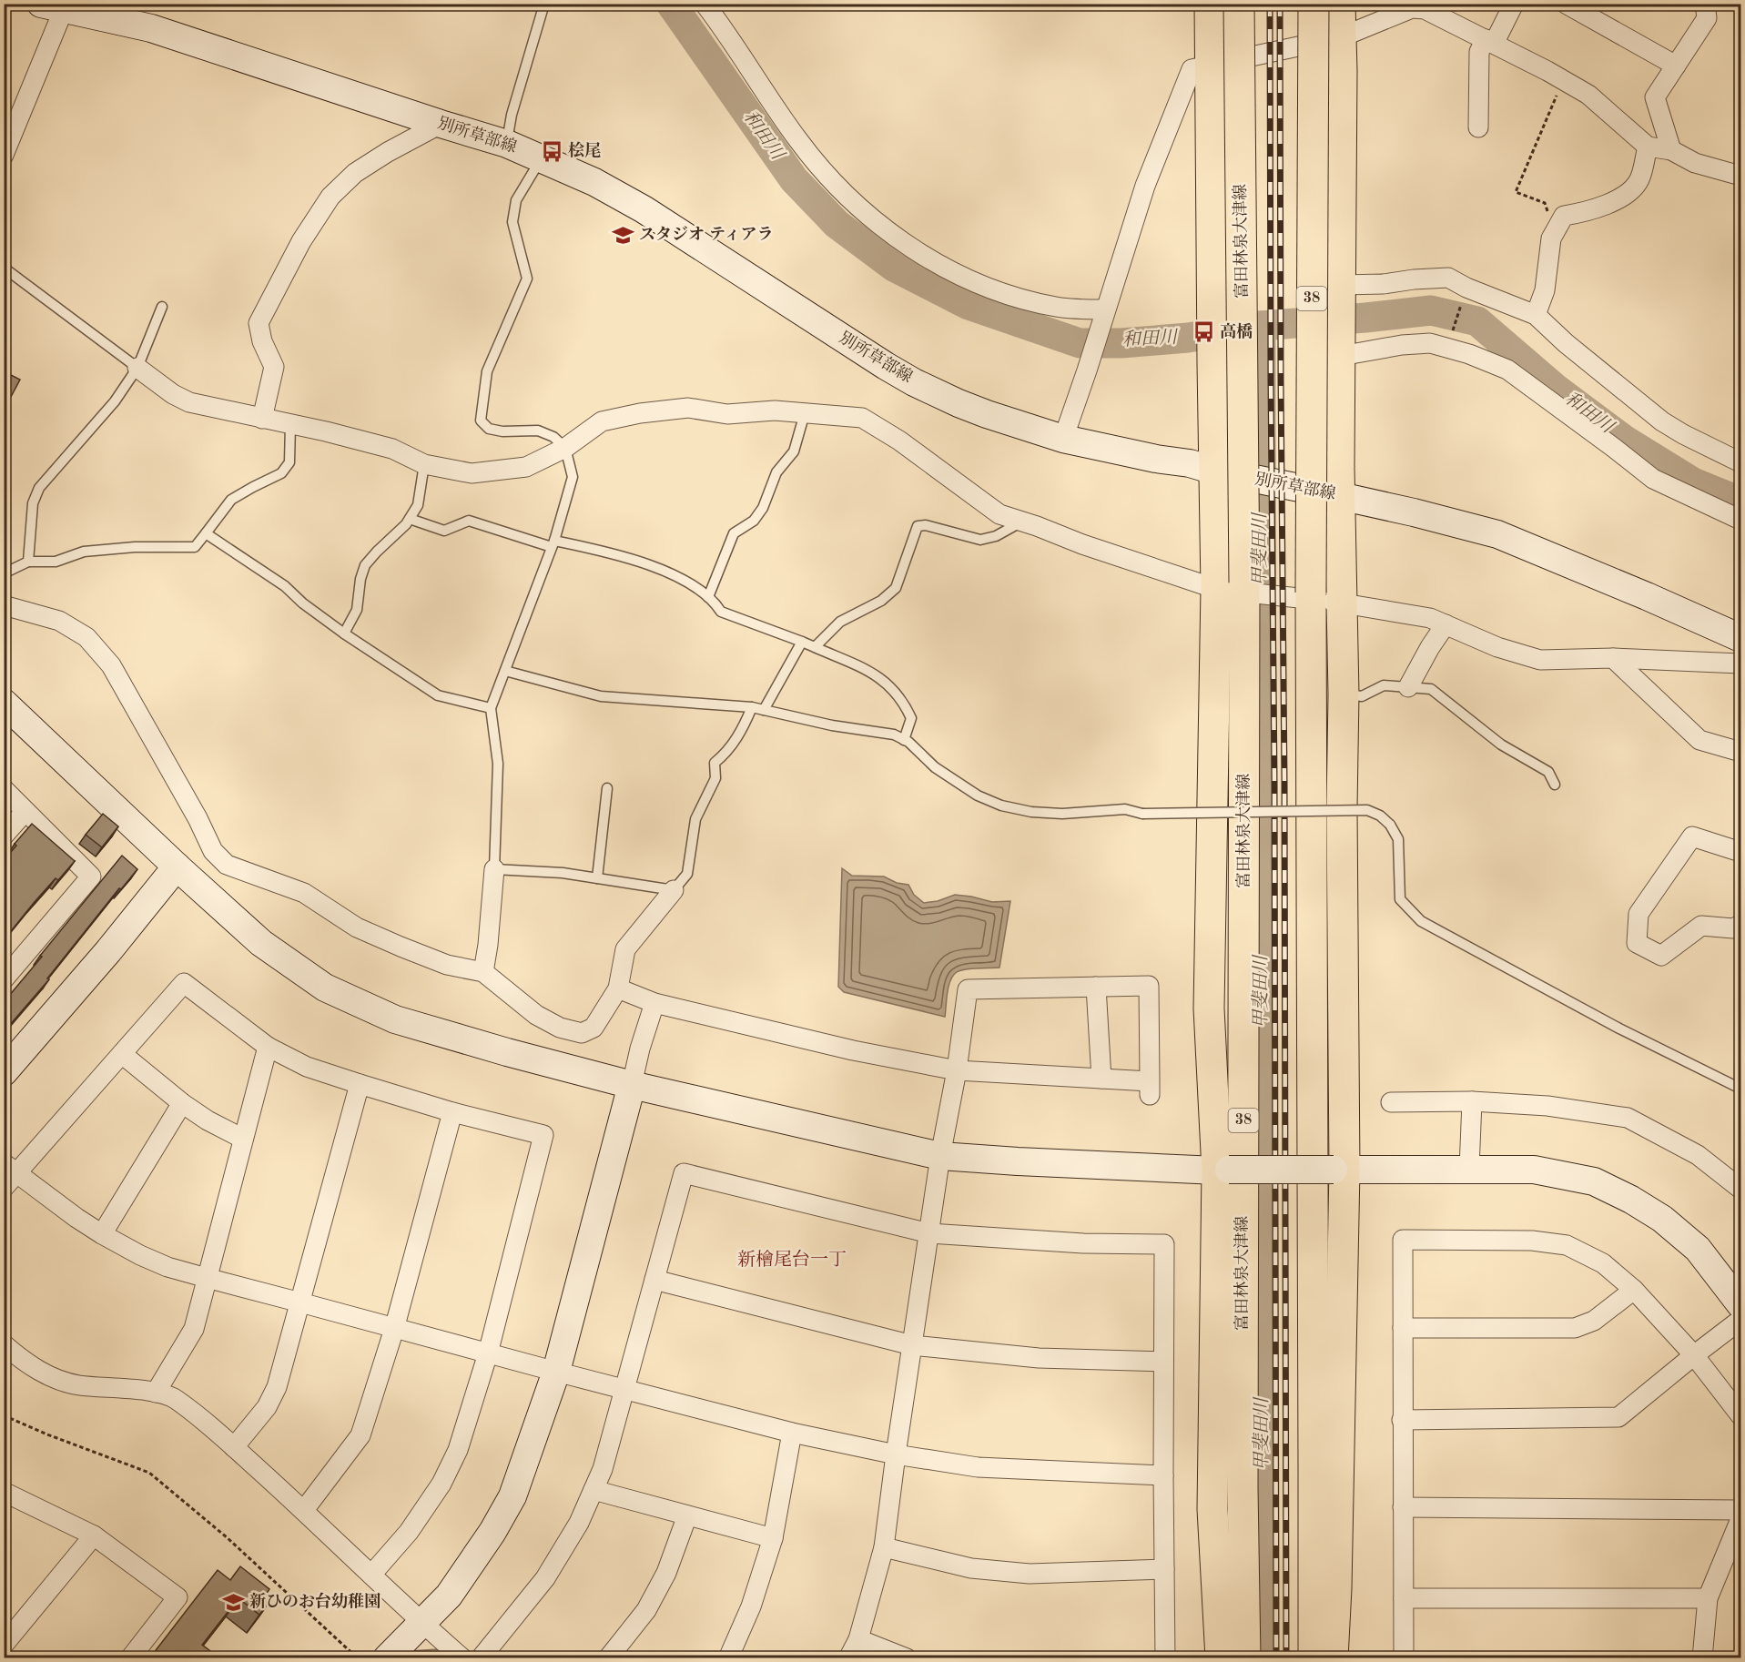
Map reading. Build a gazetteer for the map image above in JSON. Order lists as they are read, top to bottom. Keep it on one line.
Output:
{"streets":{"main road":["富田林泉大津線","38"],"street":["別所草部線"]},"districts":["新檜尾台一丁"],"water":["和田川","甲斐田川"],"places":{"bus stop":["桧尾","高橋"],"school or university":["スタジオ ティアラ","新ひのお台幼稚園"]}}
